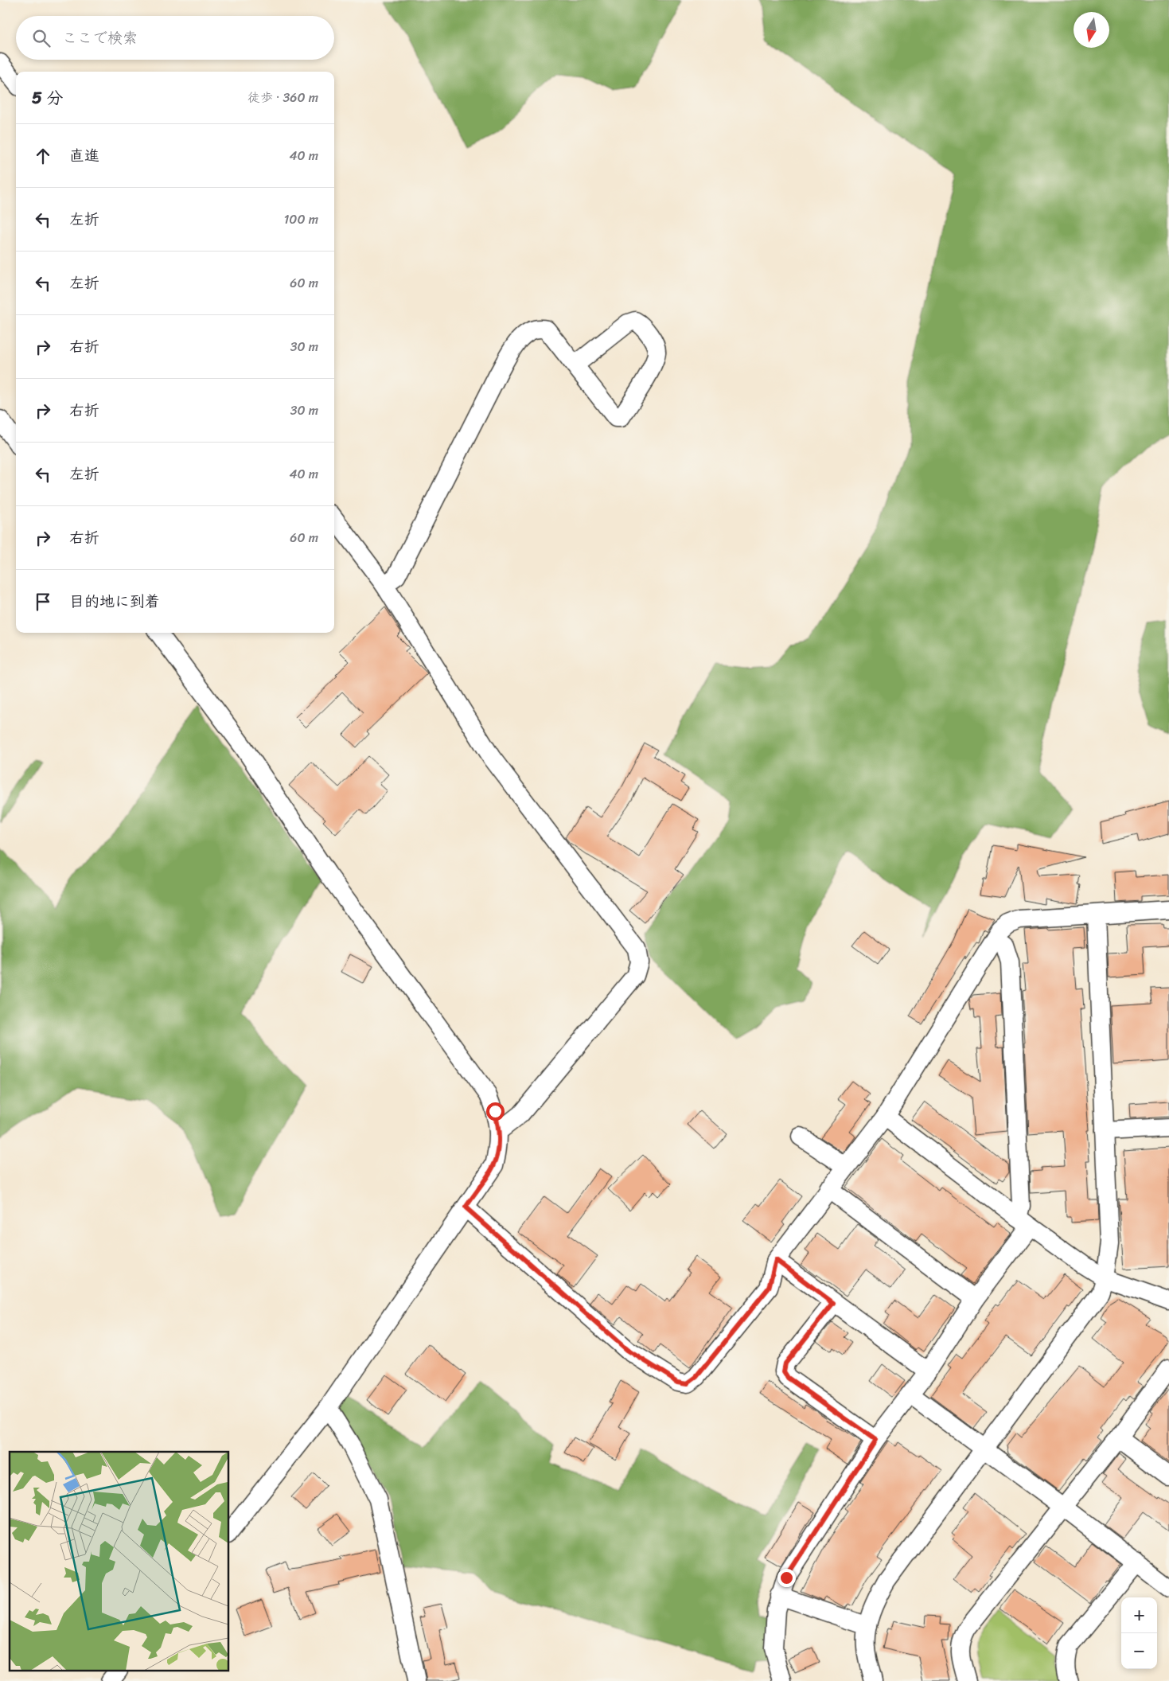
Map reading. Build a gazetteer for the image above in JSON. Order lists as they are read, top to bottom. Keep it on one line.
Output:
{"north":"bottom","page":{"search":"ここで検索","heading":["5 分","徒歩 · 360 m"],"list":[["直進","40 m"],["左折","100 m"],["左折","60 m"],["右折","30 m"],["右折","30 m"],["左折","40 m"],["右折","60 m"],"目的地に到着"],"map_buttons":["+","−"]}}
